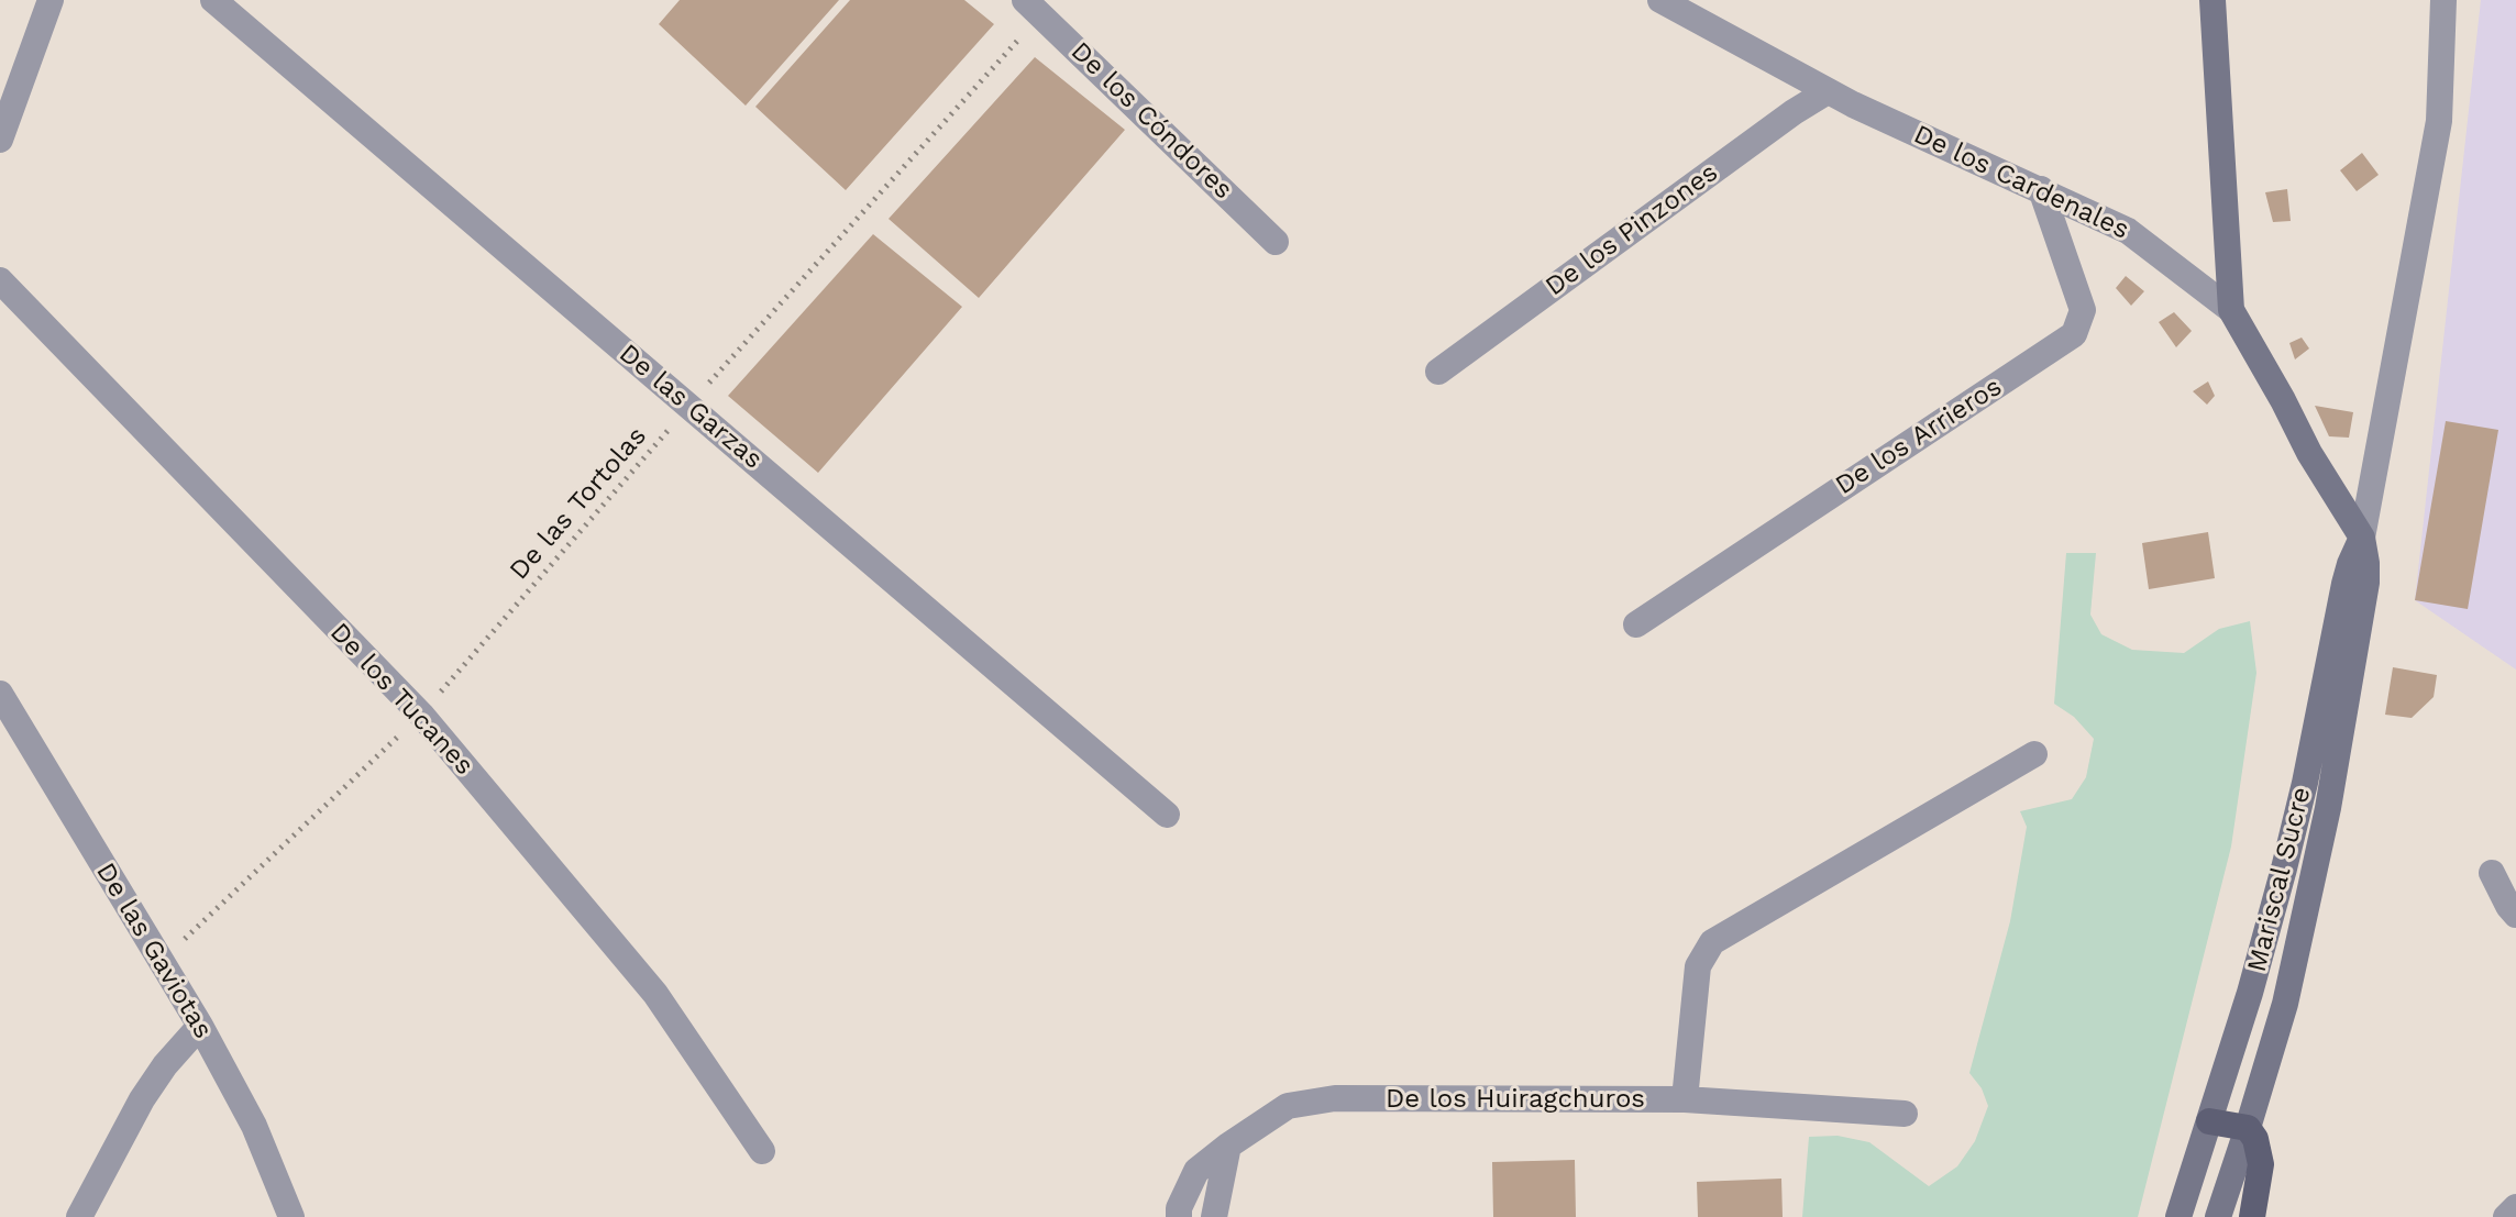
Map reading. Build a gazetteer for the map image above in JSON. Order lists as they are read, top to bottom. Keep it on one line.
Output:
{"streets":{"street":["De los Cóndores","De los Cardenales","De los Pinzones","De las Garzas","De los Arrieros","De los Tucanes","Mariscal Sucre","De las Gaviotas","De los Huiragchuros"],"path":["De las Tortolas"]},"crossings":[["De los Cóndores","De las Tortolas"],["De los Cardenales","De los Pinzones"],["De los Cardenales","De los Arrieros"],["De los Cardenales","Mariscal Sucre"],["De las Garzas","De las Tortolas"],["De las Tortolas","De los Tucanes"],["De las Tortolas","De las Gaviotas"]]}
